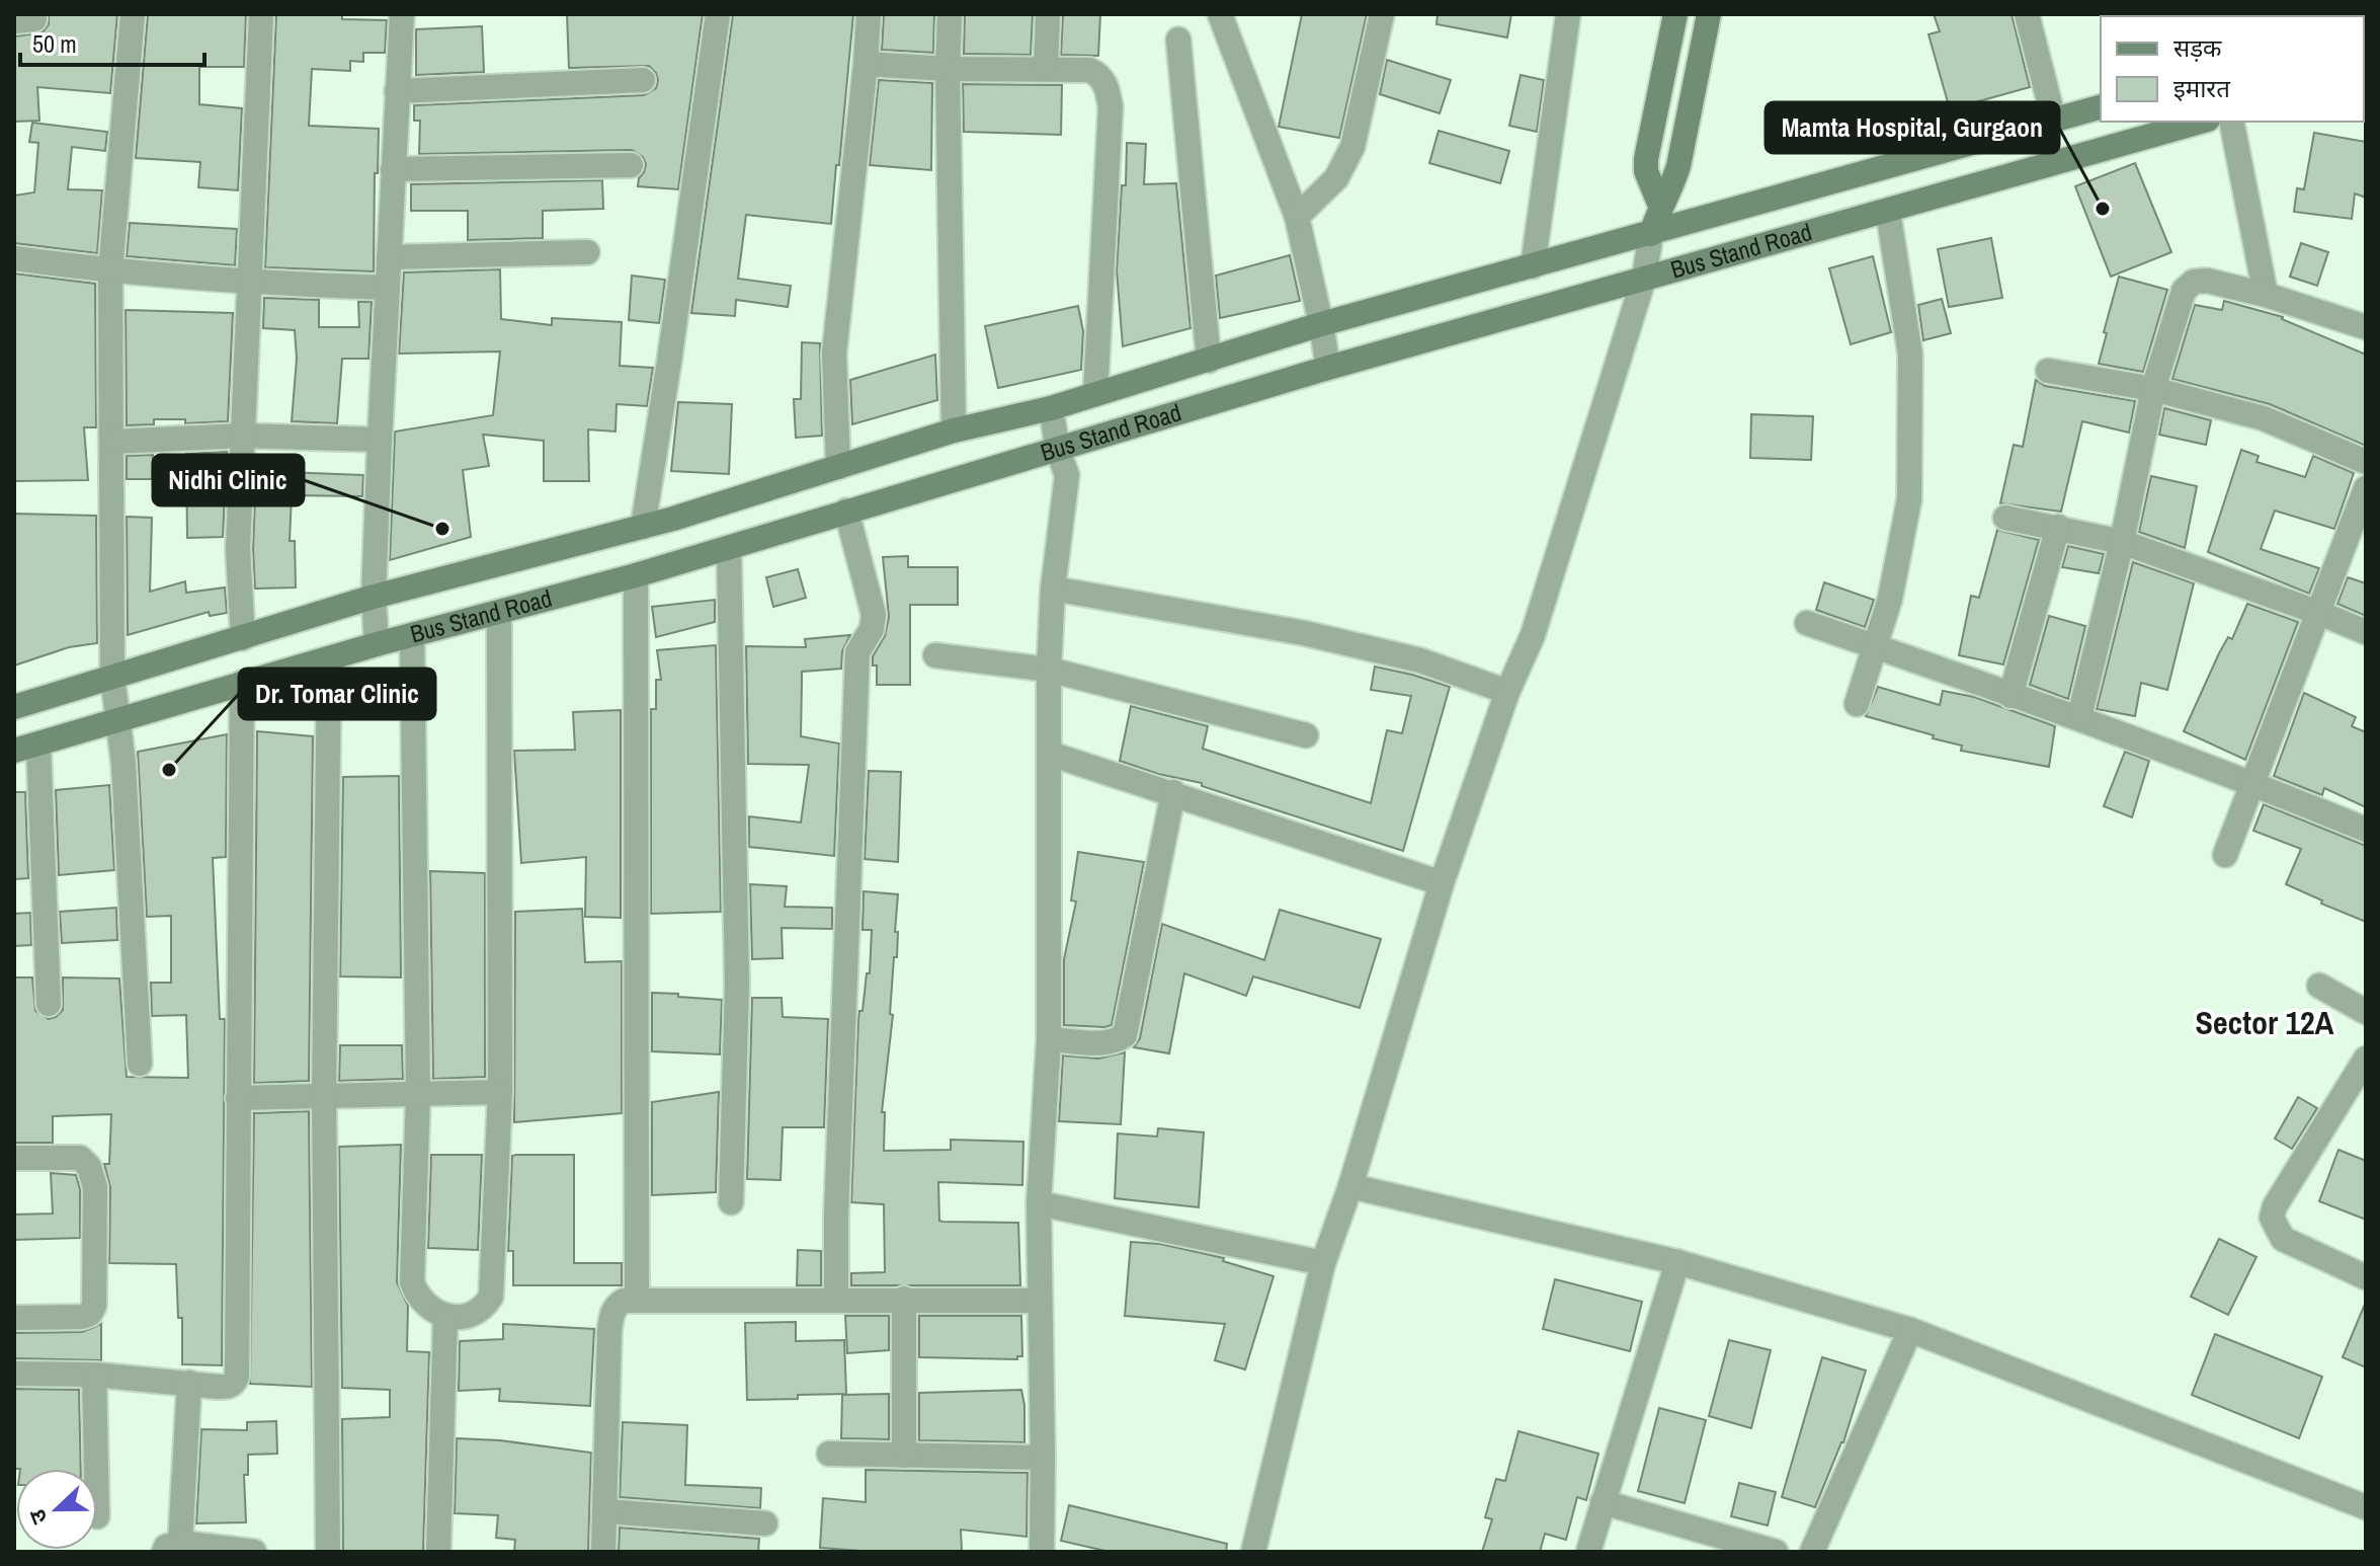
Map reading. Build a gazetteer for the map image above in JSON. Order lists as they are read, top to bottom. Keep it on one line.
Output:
{"streets":{"street":["Bus Stand Road"]},"districts":["Sector 12A"],"places":["Mamta Hospital, Gurgaon","Nidhi Clinic","Dr. Tomar Clinic"],"legend":["सड़क","इमारत"],"scale_bar":"50 m","north":"left"}
